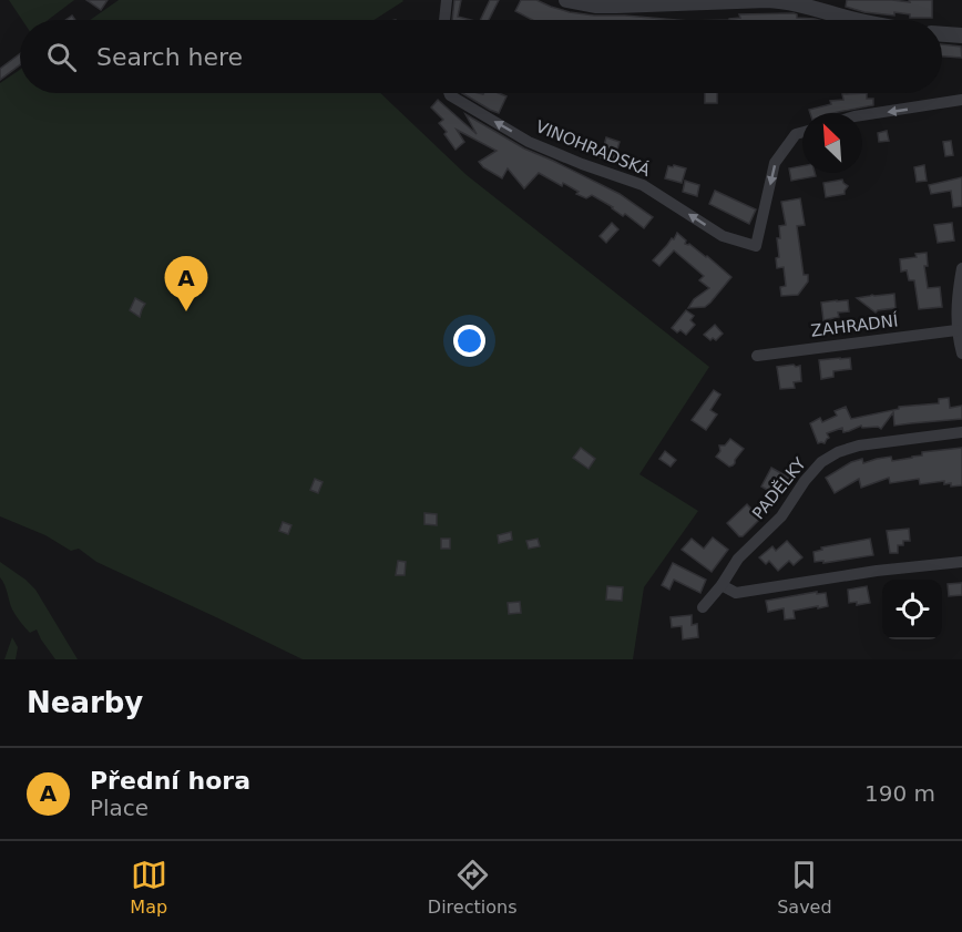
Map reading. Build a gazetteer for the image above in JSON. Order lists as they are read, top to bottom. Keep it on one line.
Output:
{"streets":{"street":["VINOHRADSKÁ","ZAHRADNÍ","PADĚLKY"]},"north":"top left","page":{"search":"Search here","pins":"A","heading":"Nearby","list":[{"mark":"A","name":"Přední hora","note":"Place","value":"190 m"}],"nav":["Map","Directions","Saved"]}}
